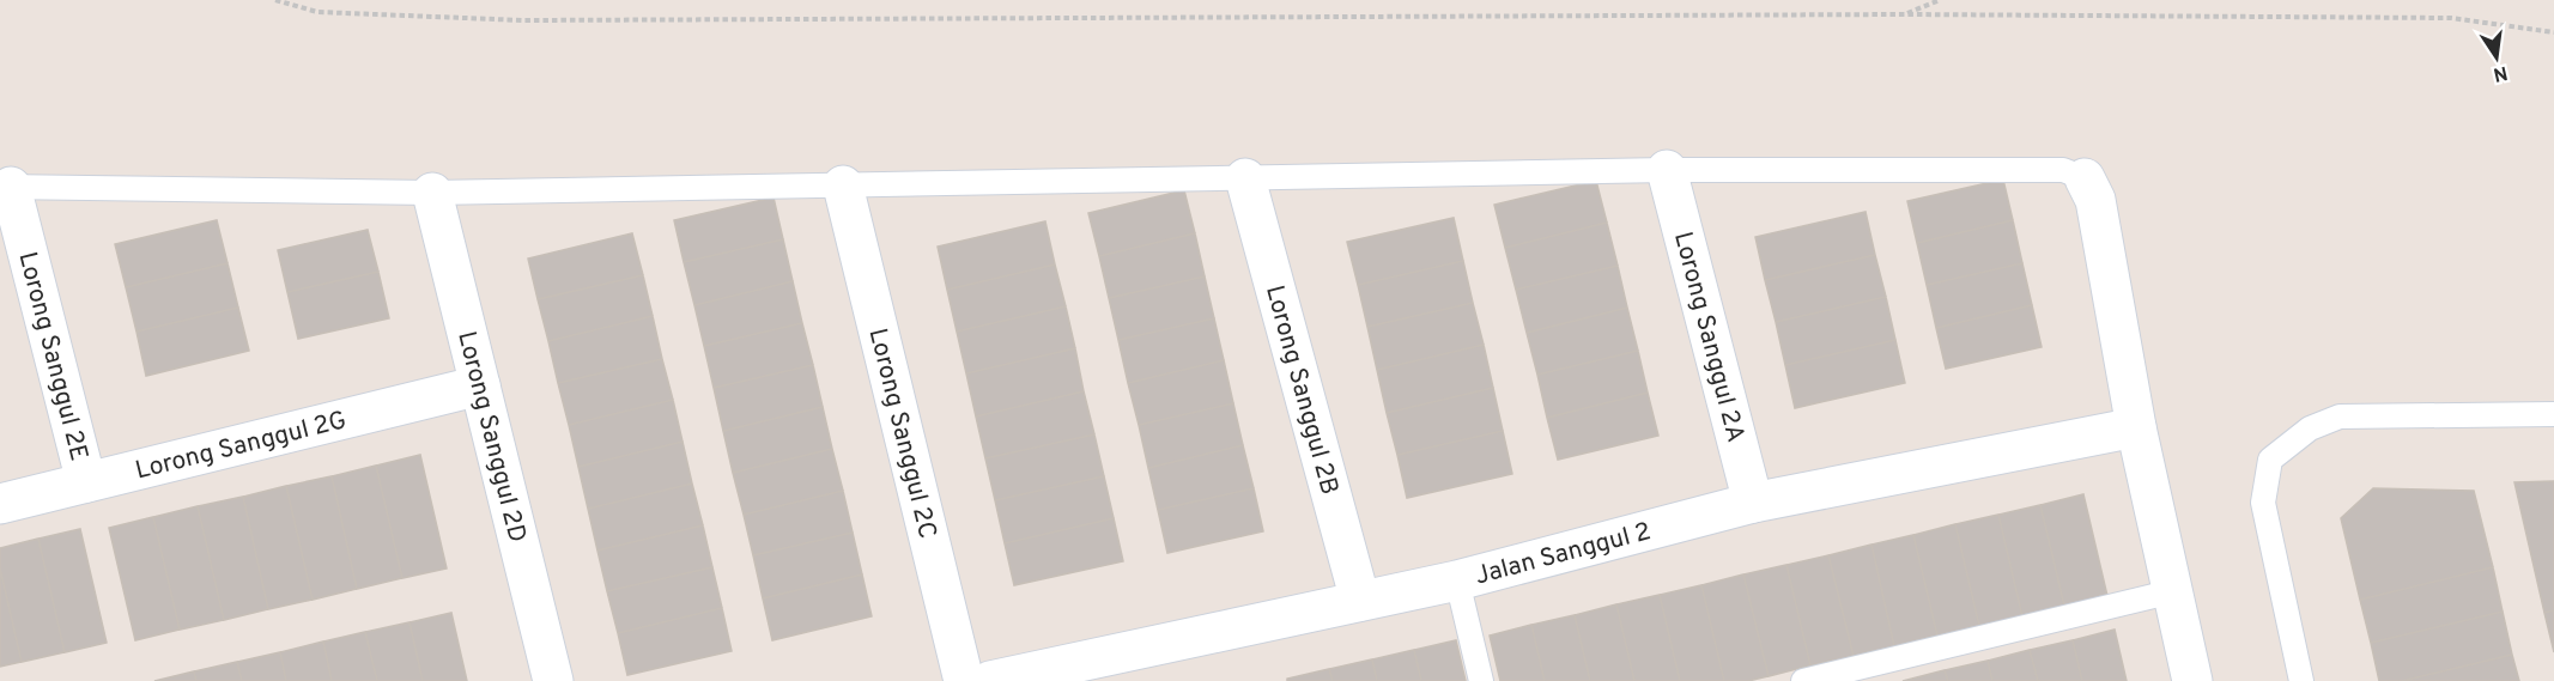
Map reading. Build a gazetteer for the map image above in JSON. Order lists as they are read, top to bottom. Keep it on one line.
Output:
{"streets":{"street":["Lorong Sanggul 2A","Lorong Sanggul 2E","Lorong Sanggul 2B","Lorong Sanggul 2C","Lorong Sanggul 2D","Lorong Sanggul 2G","Jalan Sanggul 2"]},"crossings":[["Lorong Sanggul 2A","Jalan Sanggul 2"],["Lorong Sanggul 2E","Lorong Sanggul 2G"],["Lorong Sanggul 2B","Jalan Sanggul 2"],["Lorong Sanggul 2D","Lorong Sanggul 2G"]],"north":"bottom"}
